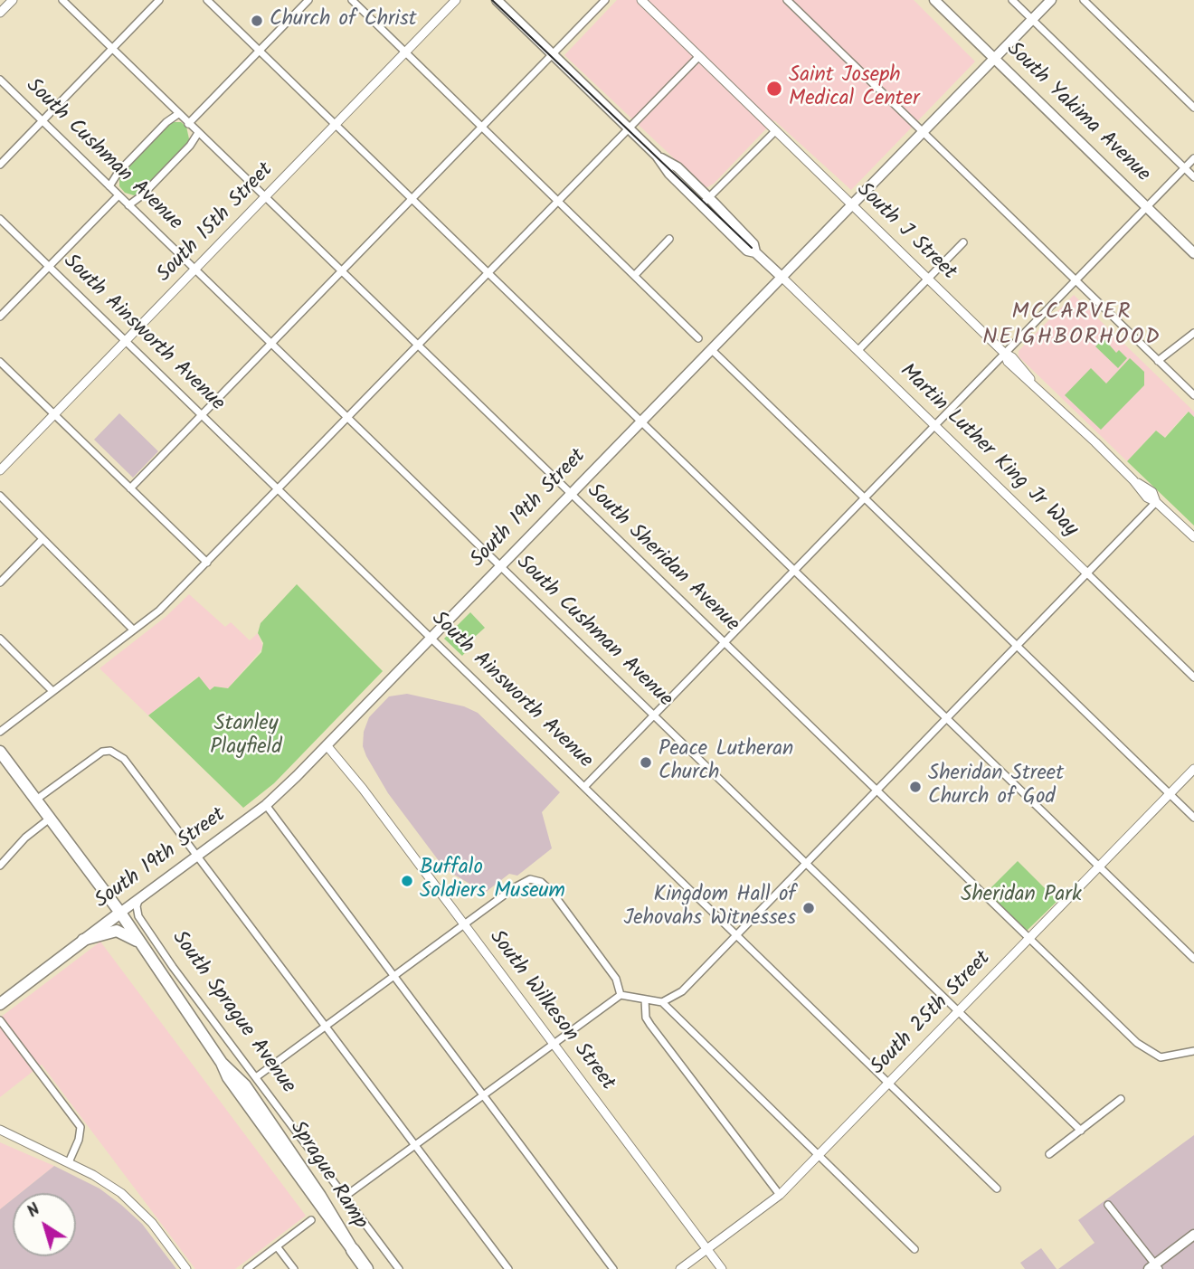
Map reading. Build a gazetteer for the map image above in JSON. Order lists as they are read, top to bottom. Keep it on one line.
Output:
{"streets":{"main road":["South Yakima Avenue","Martin Luther King Jr Way","South 19th Street","Sprague Ramp"],"street":["South Cushman Avenue","South 15th Street","South J Street","South Ainsworth Avenue","South Sheridan Avenue","South Wilkeson Street","South Sprague Avenue","South 25th Street"]},"crossings":[["South Yakima Avenue","South 19th Street"],["South Cushman Avenue","South 15th Street"],["South Cushman Avenue","South 19th Street"],["South Cushman Avenue","South 25th Street"],["South 15th Street","South Ainsworth Avenue"],["South 15th Street","South Sheridan Avenue"],["South J Street","South 19th Street"],["South Ainsworth Avenue","South 19th Street"],["South Ainsworth Avenue","South 25th Street"],["Martin Luther King Jr Way","South 19th Street"],["South 19th Street","South Sheridan Avenue"],["South 19th Street","South Wilkeson Street"],["South 19th Street","South Sprague Avenue"],["South 19th Street","Sprague Ramp"],["South Sheridan Avenue","South 25th Street"],["South Wilkeson Street","South 25th Street"]],"districts":["MCCARVER NEIGHBORHOOD"],"parks":["Stanley Playfield","Sheridan Park"],"places":["Church of Christ","Saint Joseph Medical Center","Peace Lutheran Church","Sheridan Street Church of God","Buffalo Soldiers Museum","Kingdom Hall of Jehovahs Witnesses"],"north":"top left"}
